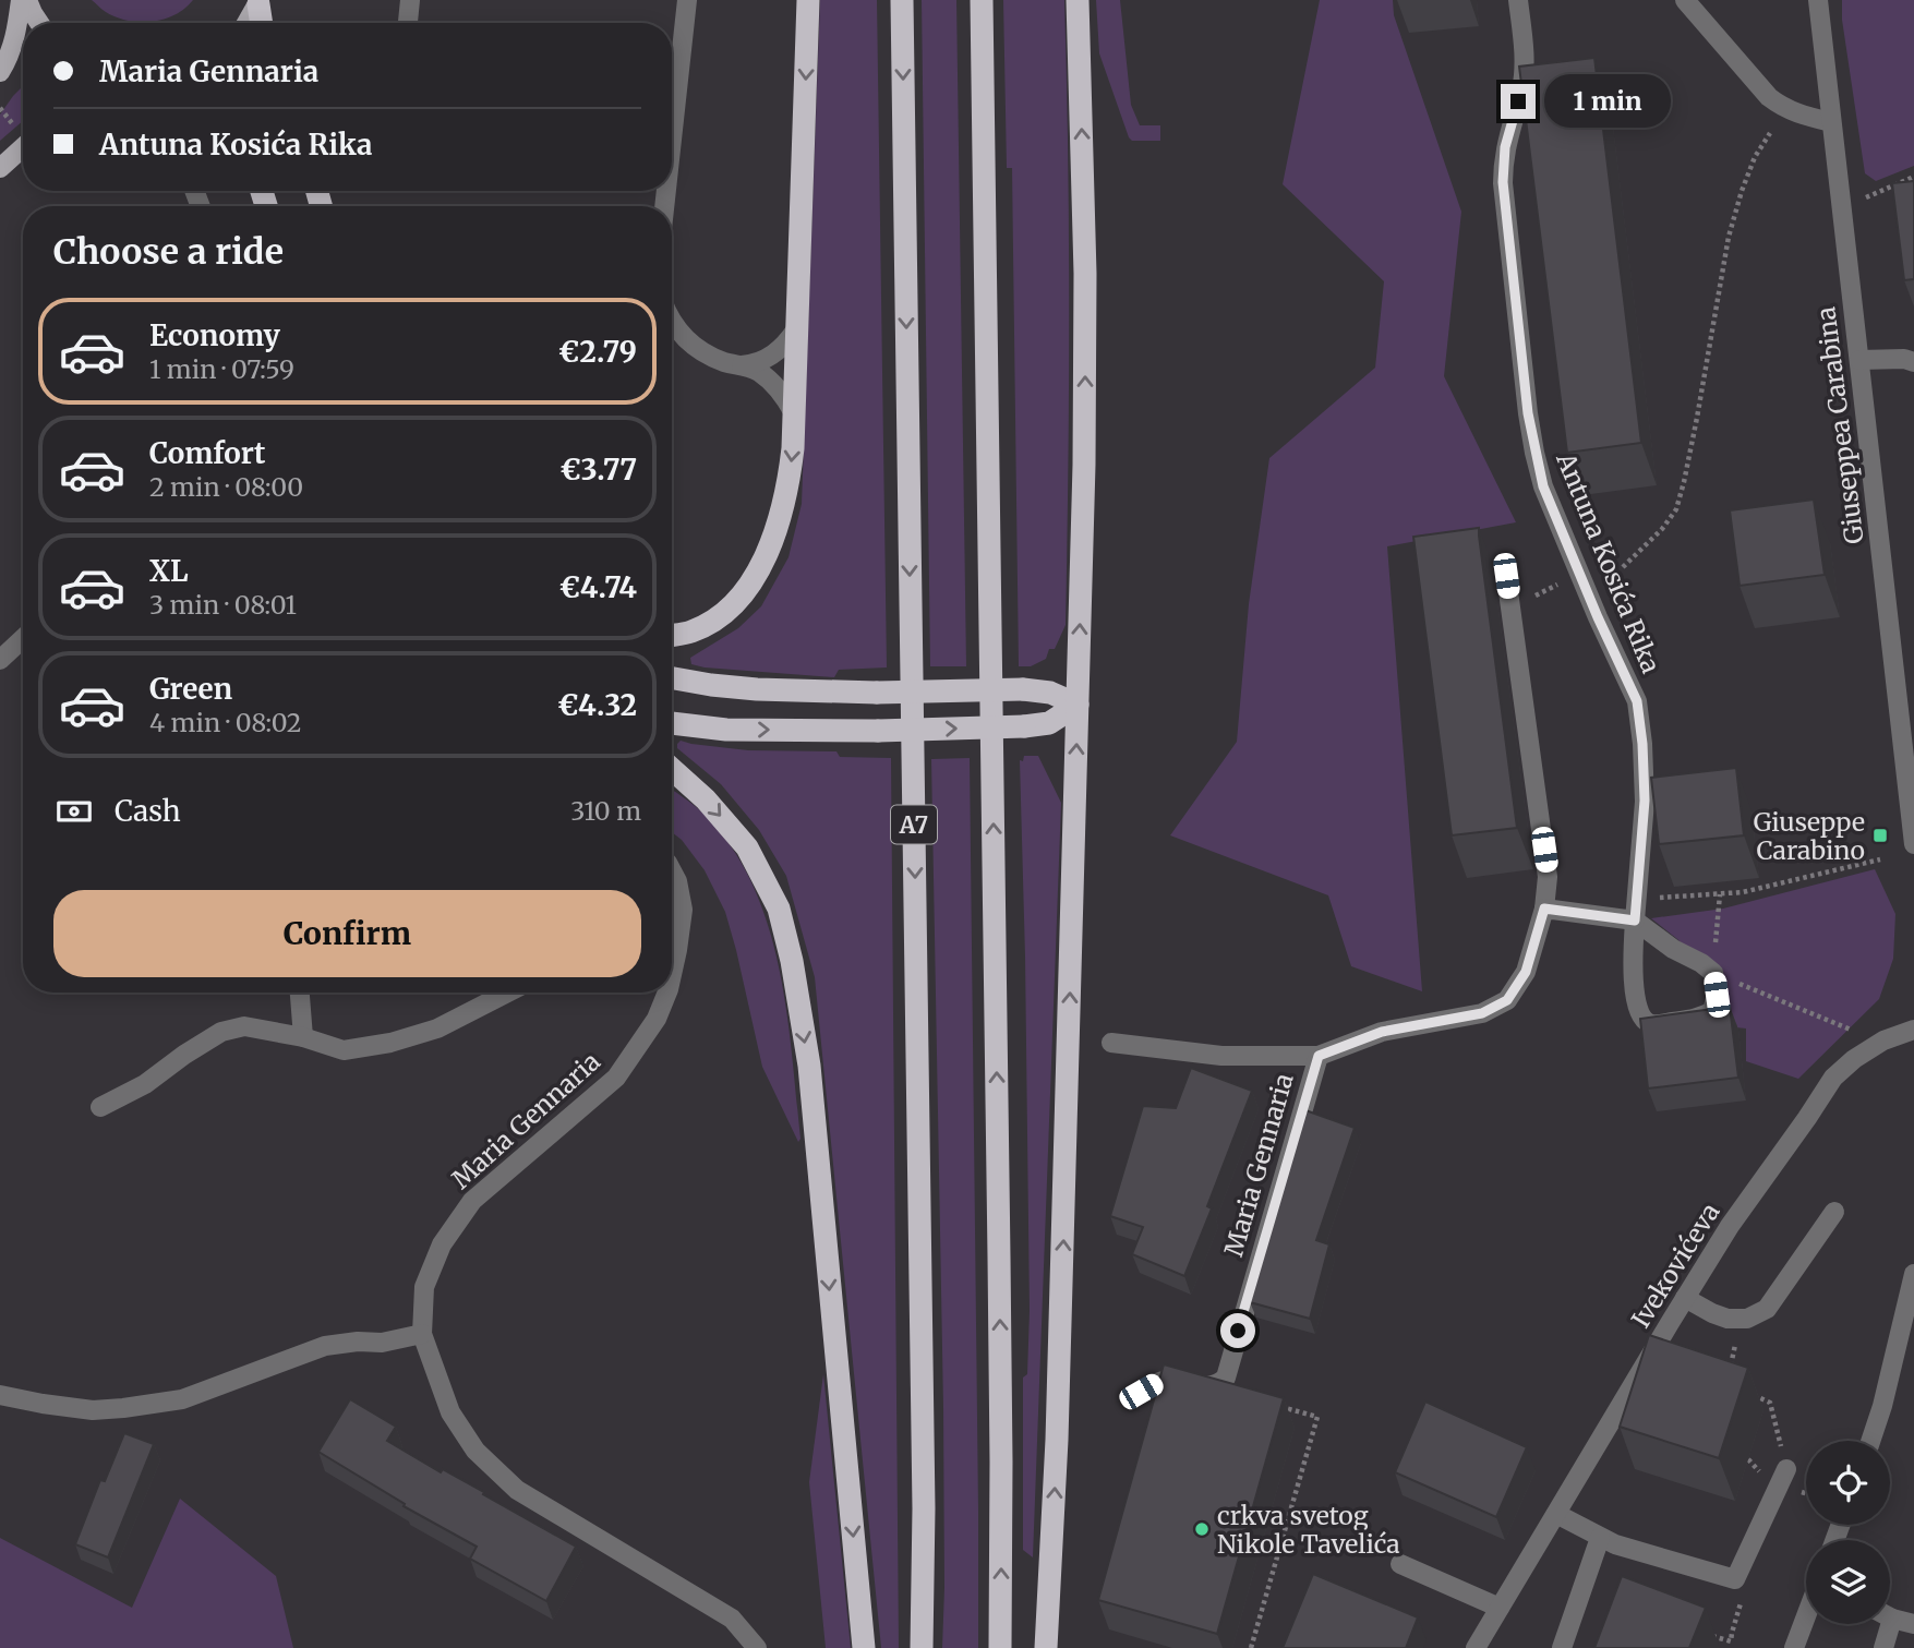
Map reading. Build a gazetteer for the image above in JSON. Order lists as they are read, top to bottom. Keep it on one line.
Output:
{"streets":{"highway":["A7"],"street":["Giuseppea Carabina","Antuna Kosića Rika","Maria Gennaria","Ivekovićeva"]},"places":{"transit":["Giuseppe Carabino"],"other":["crkva svetog Nikole Tavelića"]},"page":{"banner":["Maria Gennaria","Antuna Kosića Rika"],"bubble":"1 min","heading":"Choose a ride","list":[{"name":"Economy","note":"1 min · 07:59","value":"€2.79"},{"name":"Comfort","note":"2 min · 08:00","value":"€3.77"},{"name":"XL","note":"3 min · 08:01","value":"€4.74"},{"name":"Green","note":"4 min · 08:02","value":"€4.32"}],"pay":["Cash","310 m"],"buttons":"Confirm"}}
